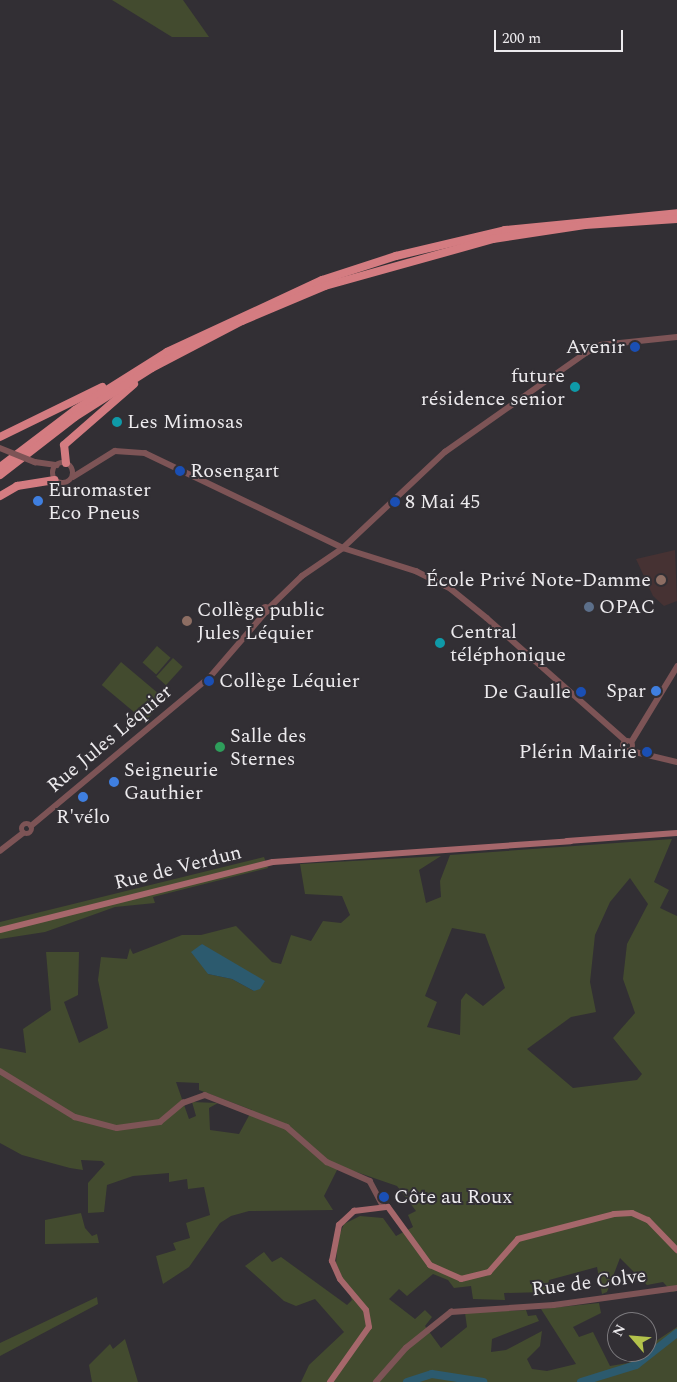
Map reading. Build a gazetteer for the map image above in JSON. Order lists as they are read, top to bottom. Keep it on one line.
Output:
{"streets":{"main road":["Rue de Verdun"],"street":["Rue Jules Léquier","Rue de Colve"]},"places":["Avenir","future résidence senior","Les Mimosas","Rosengart","Euromaster Eco Pneus","8 Mai 45","École Privé Note-Damme","OPAC","Collège public Jules Léquier","Central téléphonique","Collège Léquier","Spar","De Gaulle","Salle des Sternes","Plérin Mairie","Seigneurie Gauthier","R'vélo","Côte au Roux"],"scale_bar":"200 m","north":"top left"}
